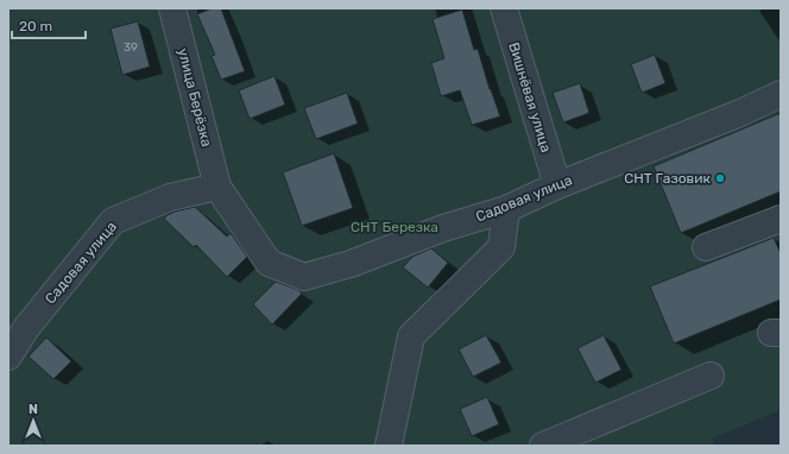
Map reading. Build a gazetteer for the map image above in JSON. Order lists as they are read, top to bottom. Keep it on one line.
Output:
{"streets":{"street":["улица Берёзка","Вишнёвая улица","Садовая улица"]},"crossings":[["улица Берёзка","Садовая улица"],["Вишнёвая улица","Садовая улица"]],"parks":["СНТ Березка"],"places":["СНТ Газовик"],"house_numbers":["39"],"scale_bar":"20 m","north":"top"}
